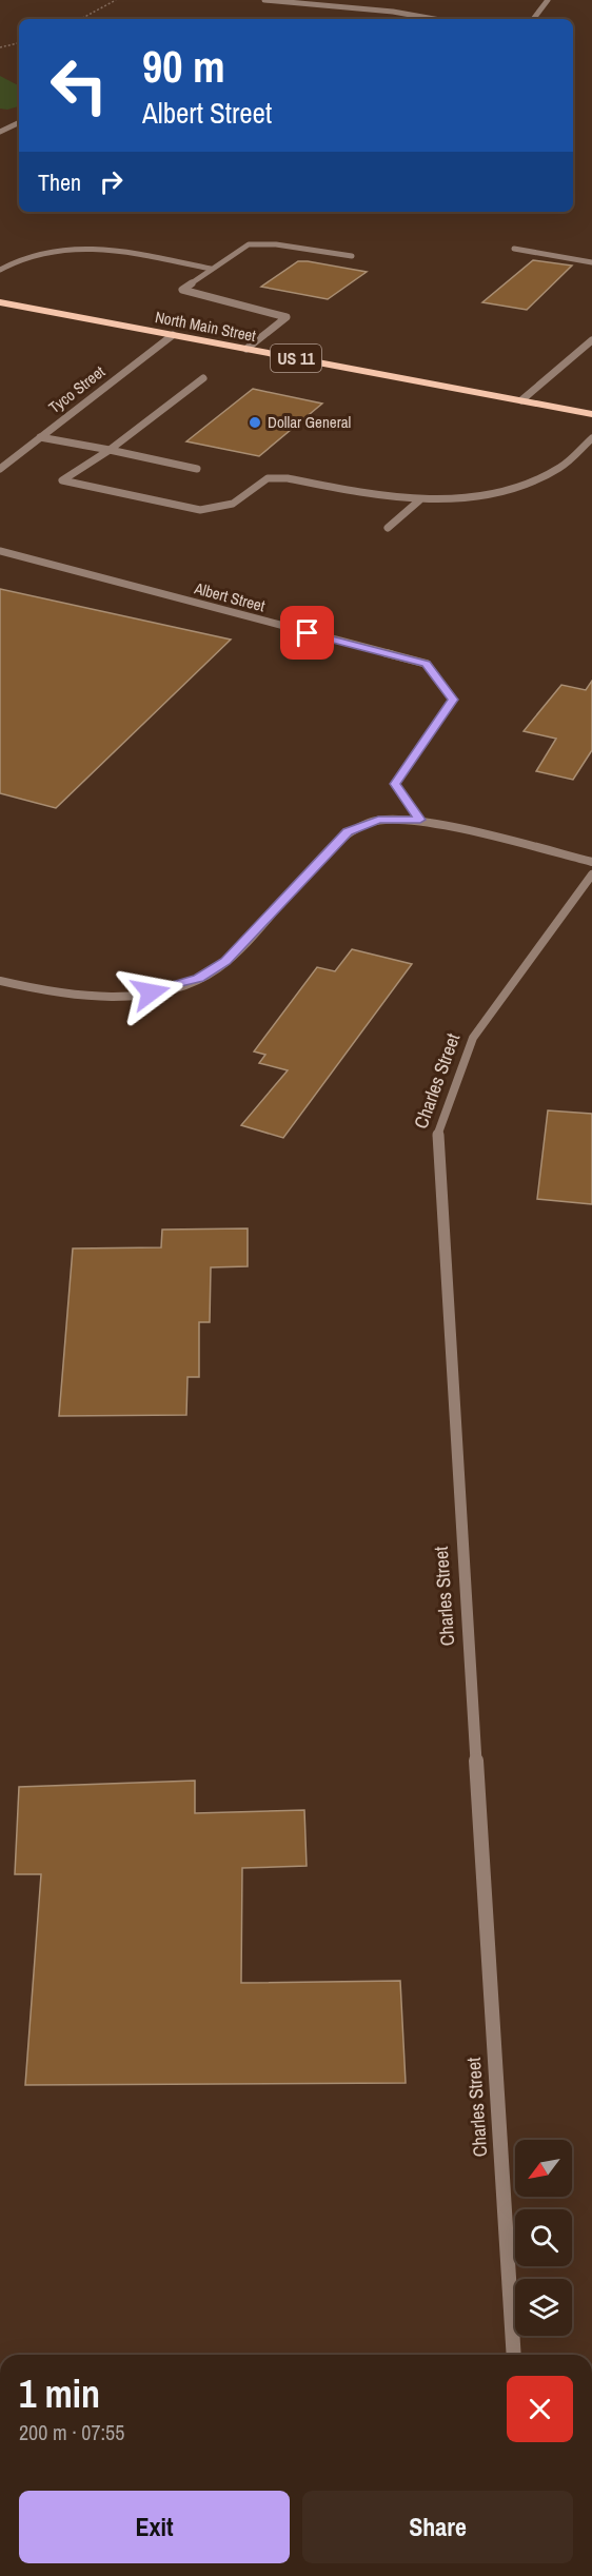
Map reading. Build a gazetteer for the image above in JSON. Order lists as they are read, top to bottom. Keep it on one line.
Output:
{"streets":{"main road":["North Main Street","US 11"],"street":["Tyco Street","Albert Street","Charles Street"]},"crossings":[["North Main Street","Tyco Street"]],"places":["Dollar General"],"north":"bottom left","page":{"turn":["90 m","Albert Street"],"then":"Then","heading":["1 min","200 m · 07:55"],"buttons":["Exit","Share"]}}
